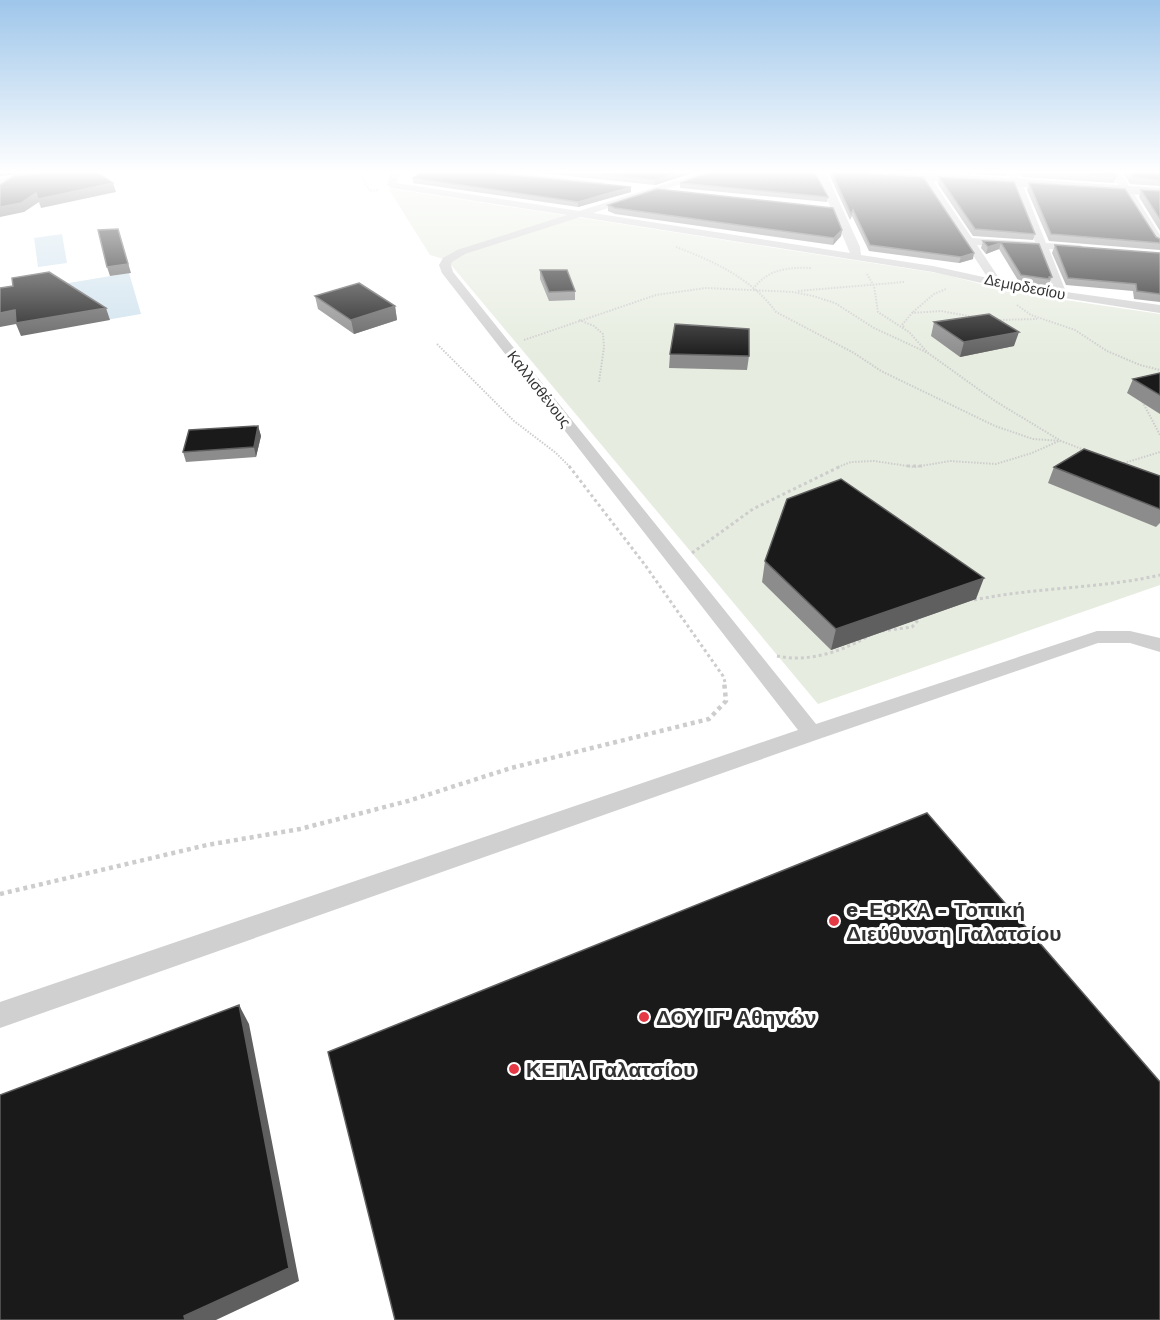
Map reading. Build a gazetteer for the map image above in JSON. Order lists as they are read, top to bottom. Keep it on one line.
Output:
{"streets":{"street":["Δεμιρδεσίου","Καλλισθένους"]},"places":["e-ΕΦΚΑ - Τοπική Διεύθυνση Γαλατσίου","ΔΟΥ ΙΓ' Αθηνών","ΚΕΠΑ Γαλατσίου"]}
